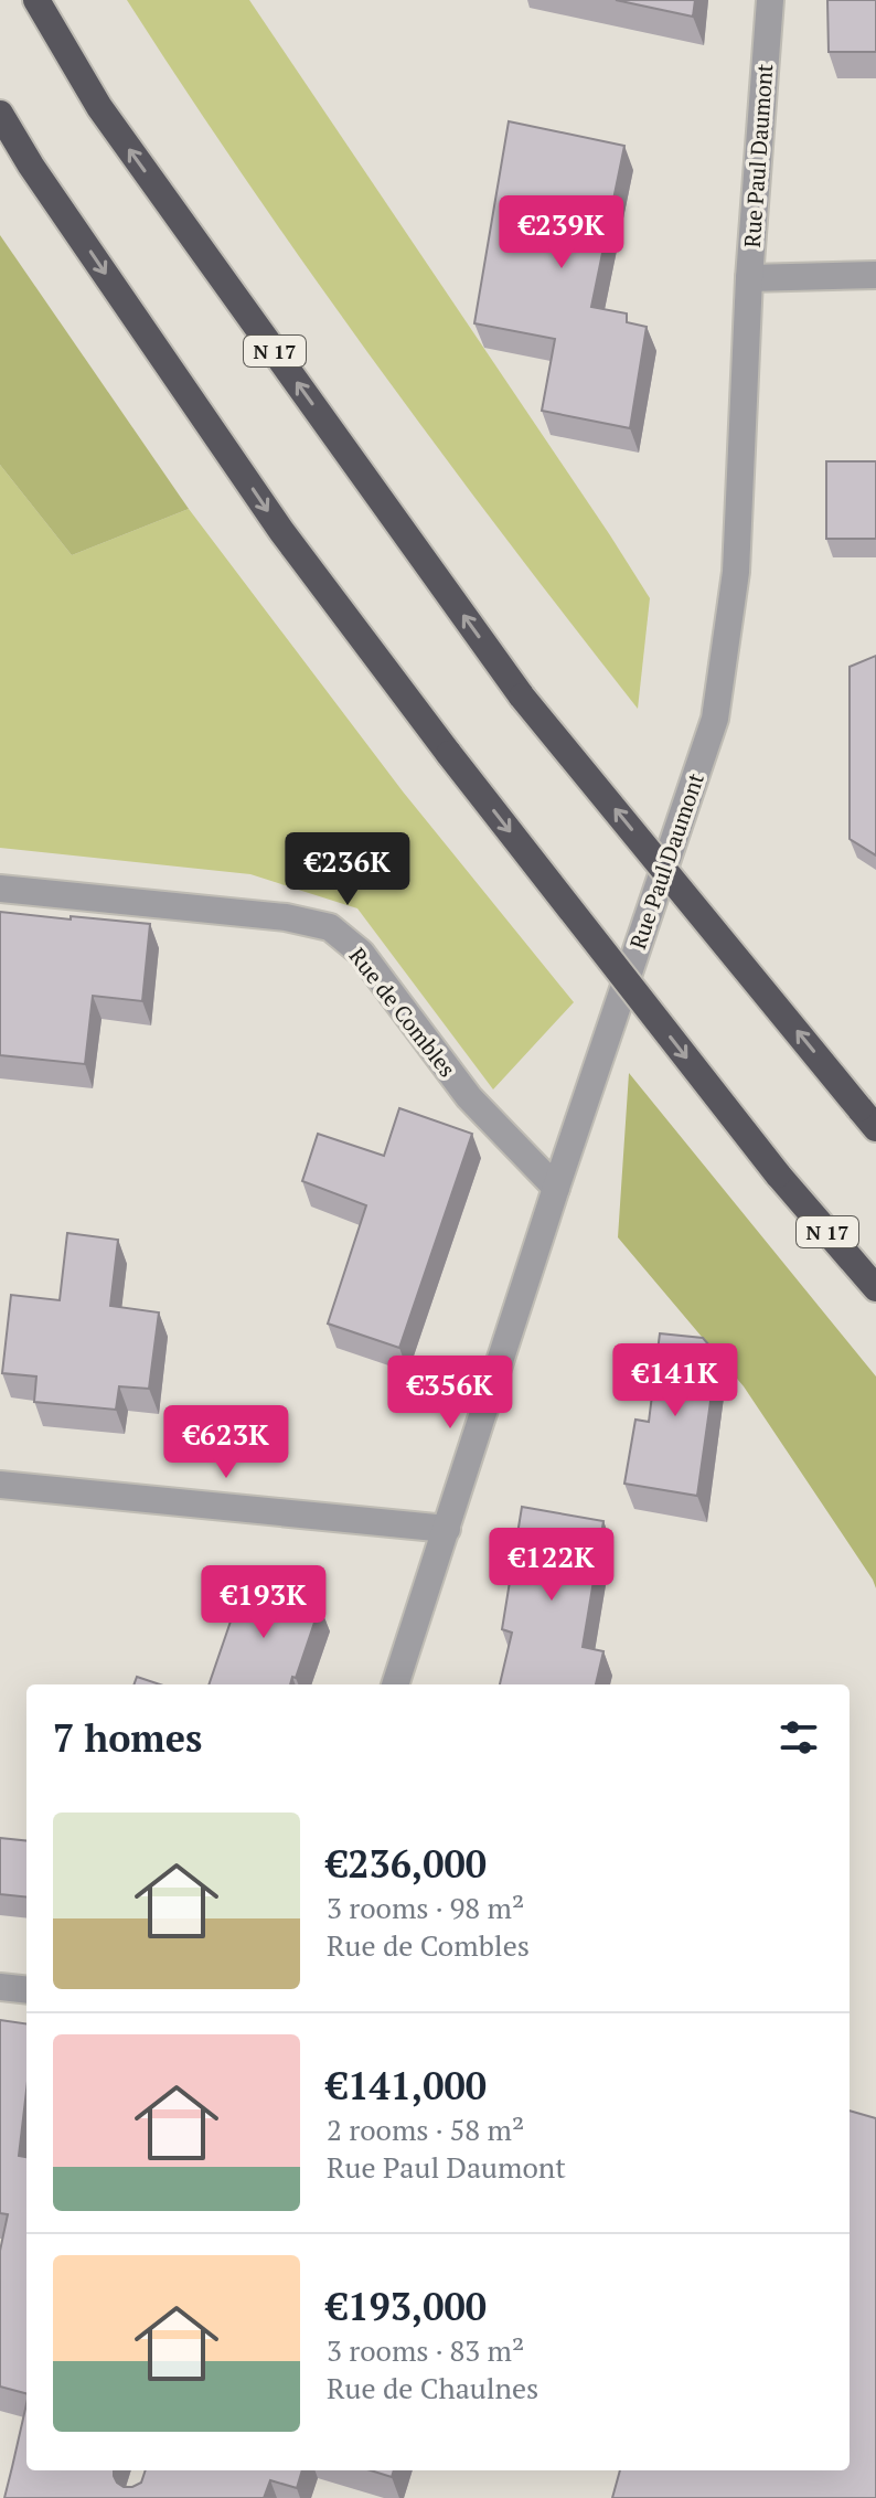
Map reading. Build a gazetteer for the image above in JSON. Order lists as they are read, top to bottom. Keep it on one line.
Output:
{"streets":{"highway":["N 17"],"street":["Rue Paul Daumont","Rue de Combles"]},"crossings":[["Rue Paul Daumont","Rue de Combles"]],"page":{"price":["€239K","€236K","€141K","€356K","€623K","€122K","€193K"],"heading":"7 homes","list":[{"name":"€236,000","note":"3 rooms · 98 m² · Rue de Combles"},{"name":"€141,000","note":"2 rooms · 58 m² · Rue Paul Daumont"},{"name":"€193,000","note":"3 rooms · 83 m² · Rue de Chaulnes"}]}}
